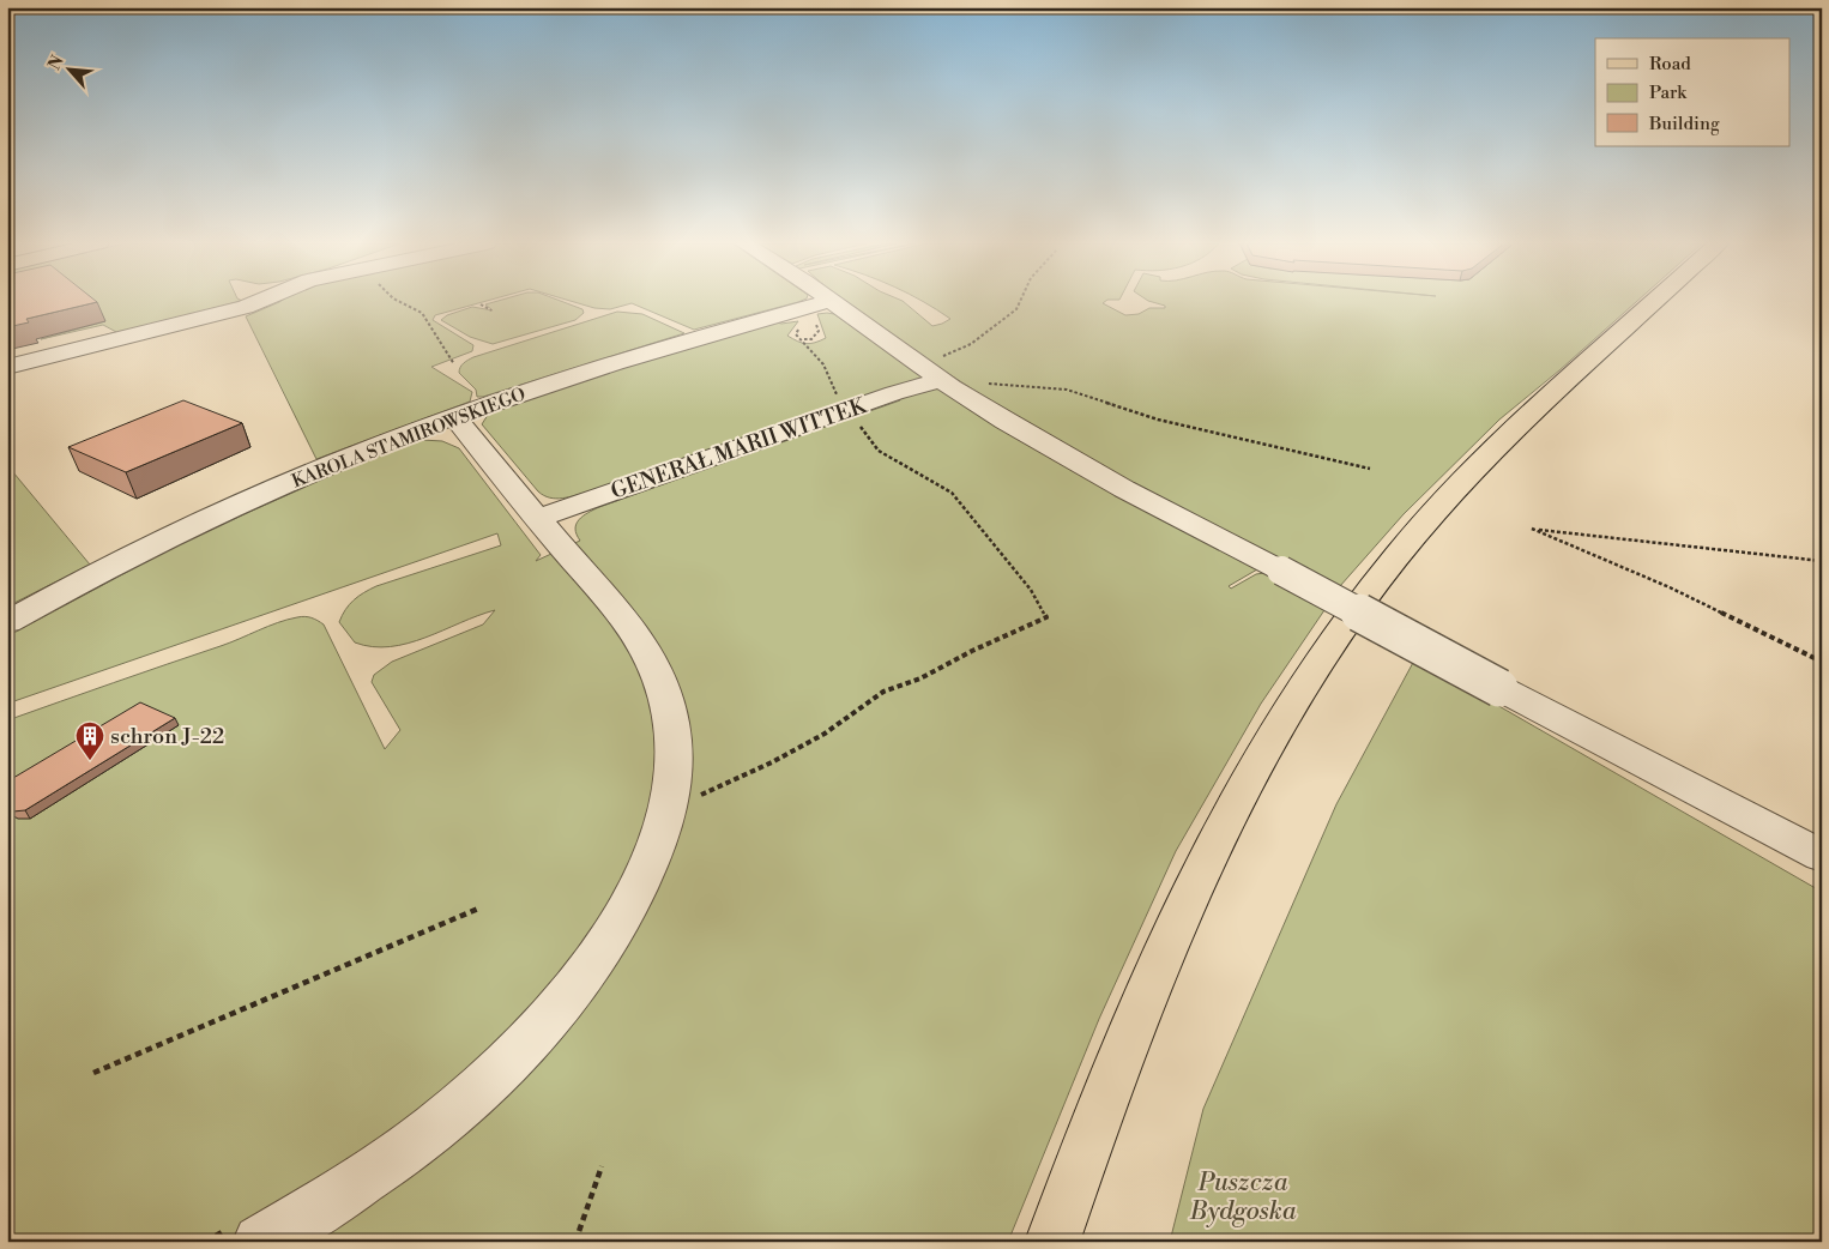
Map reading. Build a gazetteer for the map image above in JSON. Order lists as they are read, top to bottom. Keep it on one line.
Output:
{"streets":{"street":["KAROLA STAMIROWSKIEGO","GENERAŁ MARII WITTEK"]},"parks":["Puszcza Bydgoska"],"places":{"building":["schron J-22"]},"legend":["Road","Park","Building"],"north":"top left"}
